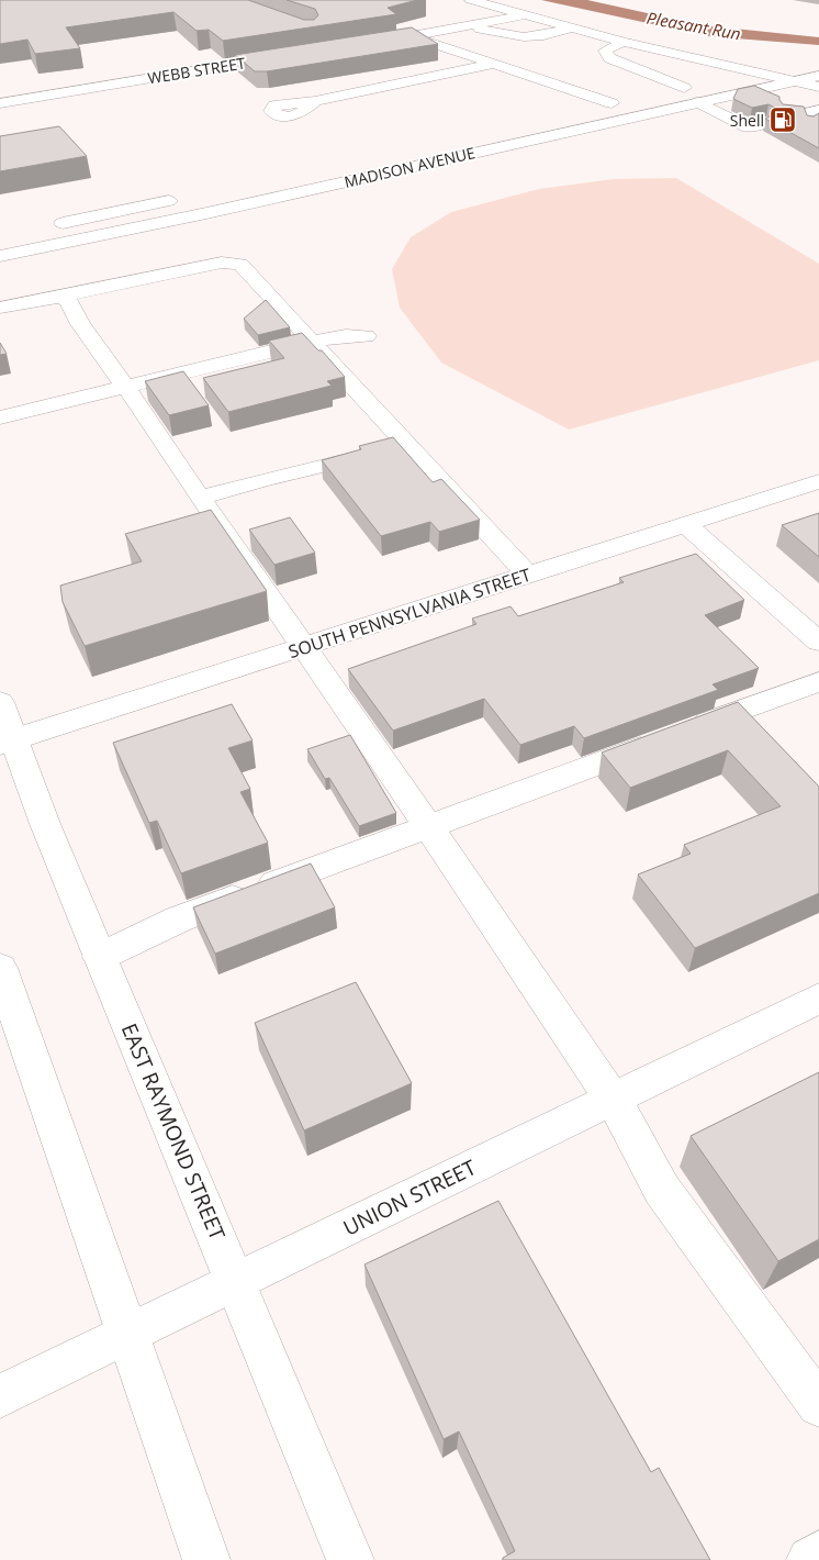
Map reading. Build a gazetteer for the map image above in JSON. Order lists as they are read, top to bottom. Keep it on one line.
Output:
{"streets":{"street":["WEBB STREET","MADISON AVENUE","SOUTH PENNSYLVANIA STREET","EAST RAYMOND STREET","UNION STREET"]},"crossings":[["SOUTH PENNSYLVANIA STREET","EAST RAYMOND STREET"],["EAST RAYMOND STREET","UNION STREET"]],"water":["Pleasant Run"],"places":{"fuel station":["Shell"]}}
